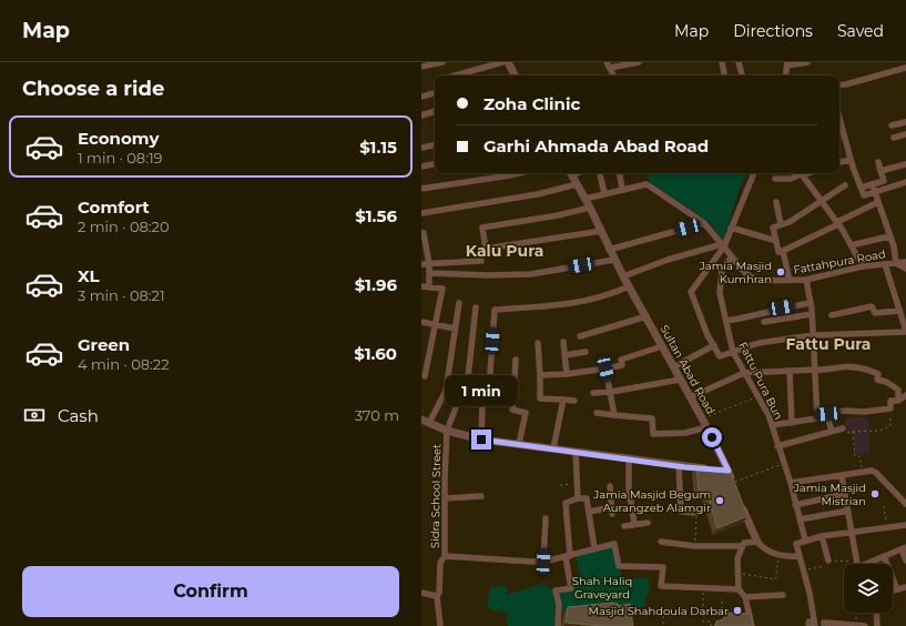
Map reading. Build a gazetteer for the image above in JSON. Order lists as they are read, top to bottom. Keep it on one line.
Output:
{"streets":{"street":["Fattahpura Road","Sultan Abad Road","Fattu Pura Bun","Sidra School Street"]},"crossings":[["Fattahpura Road","Sultan Abad Road"],["Fattahpura Road","Fattu Pura Bun"]],"districts":["Kalu Pura","Fattu Pura"],"parks":["Shah Haliq Graveyard"],"places":["Jamia Masjid Kumhran","Jamia Masjid Mistrian","Jamia Masjid Begum Aurangzeb Alamgir","Masjid Shahdoula Darbar"],"page":{"header":"Map","nav":["Map","Directions","Saved"],"heading":"Choose a ride","banner":["Zoha Clinic","Garhi Ahmada Abad Road"],"list":[{"name":"Economy","note":"1 min · 08:19","value":"$1.15"},{"name":"Comfort","note":"2 min · 08:20","value":"$1.56"},{"name":"XL","note":"3 min · 08:21","value":"$1.96"},{"name":"Green","note":"4 min · 08:22","value":"$1.60"}],"bubble":"1 min","pay":["Cash","370 m"],"buttons":"Confirm"}}
